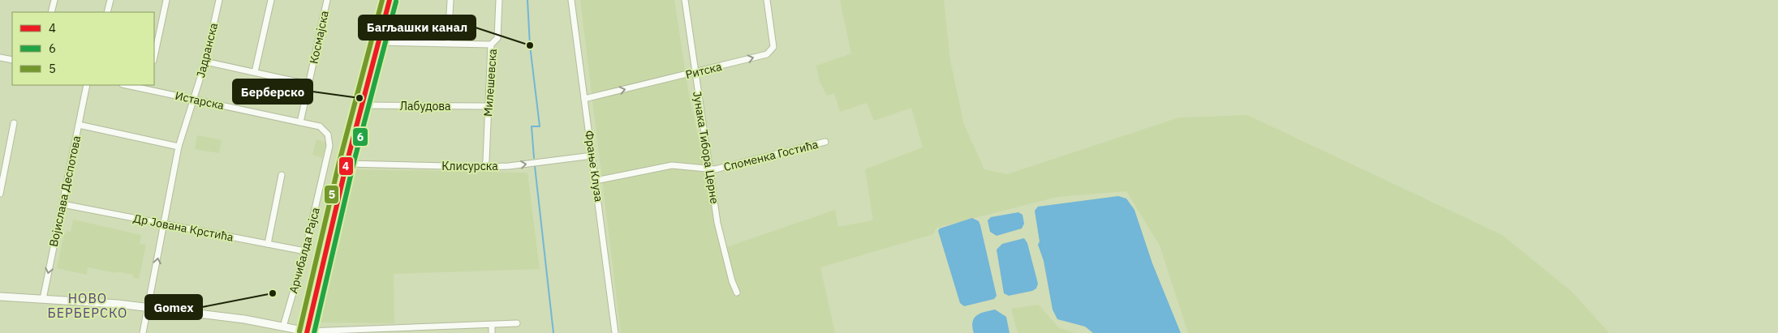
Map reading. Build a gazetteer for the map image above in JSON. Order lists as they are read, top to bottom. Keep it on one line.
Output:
{"streets":{"street":["Космајска","Јадранска","Ритска","Милешевска","Истарска","Лабудова","Јунака Тибора Церне","Споменка Гостића","Клисурска","Фрање Клуза","Војислава Деспотова","Др Јована Крстића","Арчибалда Рајса"]},"crossings":[["Космајска","Истарска"],["Космајска","Арчибалда Рајса"],["Јадранска","Истарска"],["Јадранска","Др Јована Крстића"],["Ритска","Јунака Тибора Церне"],["Ритска","Фрање Клуза"],["Милешевска","Лабудова"],["Милешевска","Клисурска"],["Истарска","Арчибалда Рајса"],["Јунака Тибора Церне","Споменка Гостића"],["Споменка Гостића","Фрање Клуза"],["Клисурска","Фрање Клуза"],["Војислава Деспотова","Др Јована Крстића"],["Др Јована Крстића","Арчибалда Рајса"]],"one_way":["Ритска","Клисурска","Војислава Деспотова"],"districts":["НОВО БЕРБЕРСКО"],"places":["Багљашки канал","Берберско","Gomex"],"lines":["transit line 4","transit line 5","transit line 6"],"legend":["4","6","5"]}
